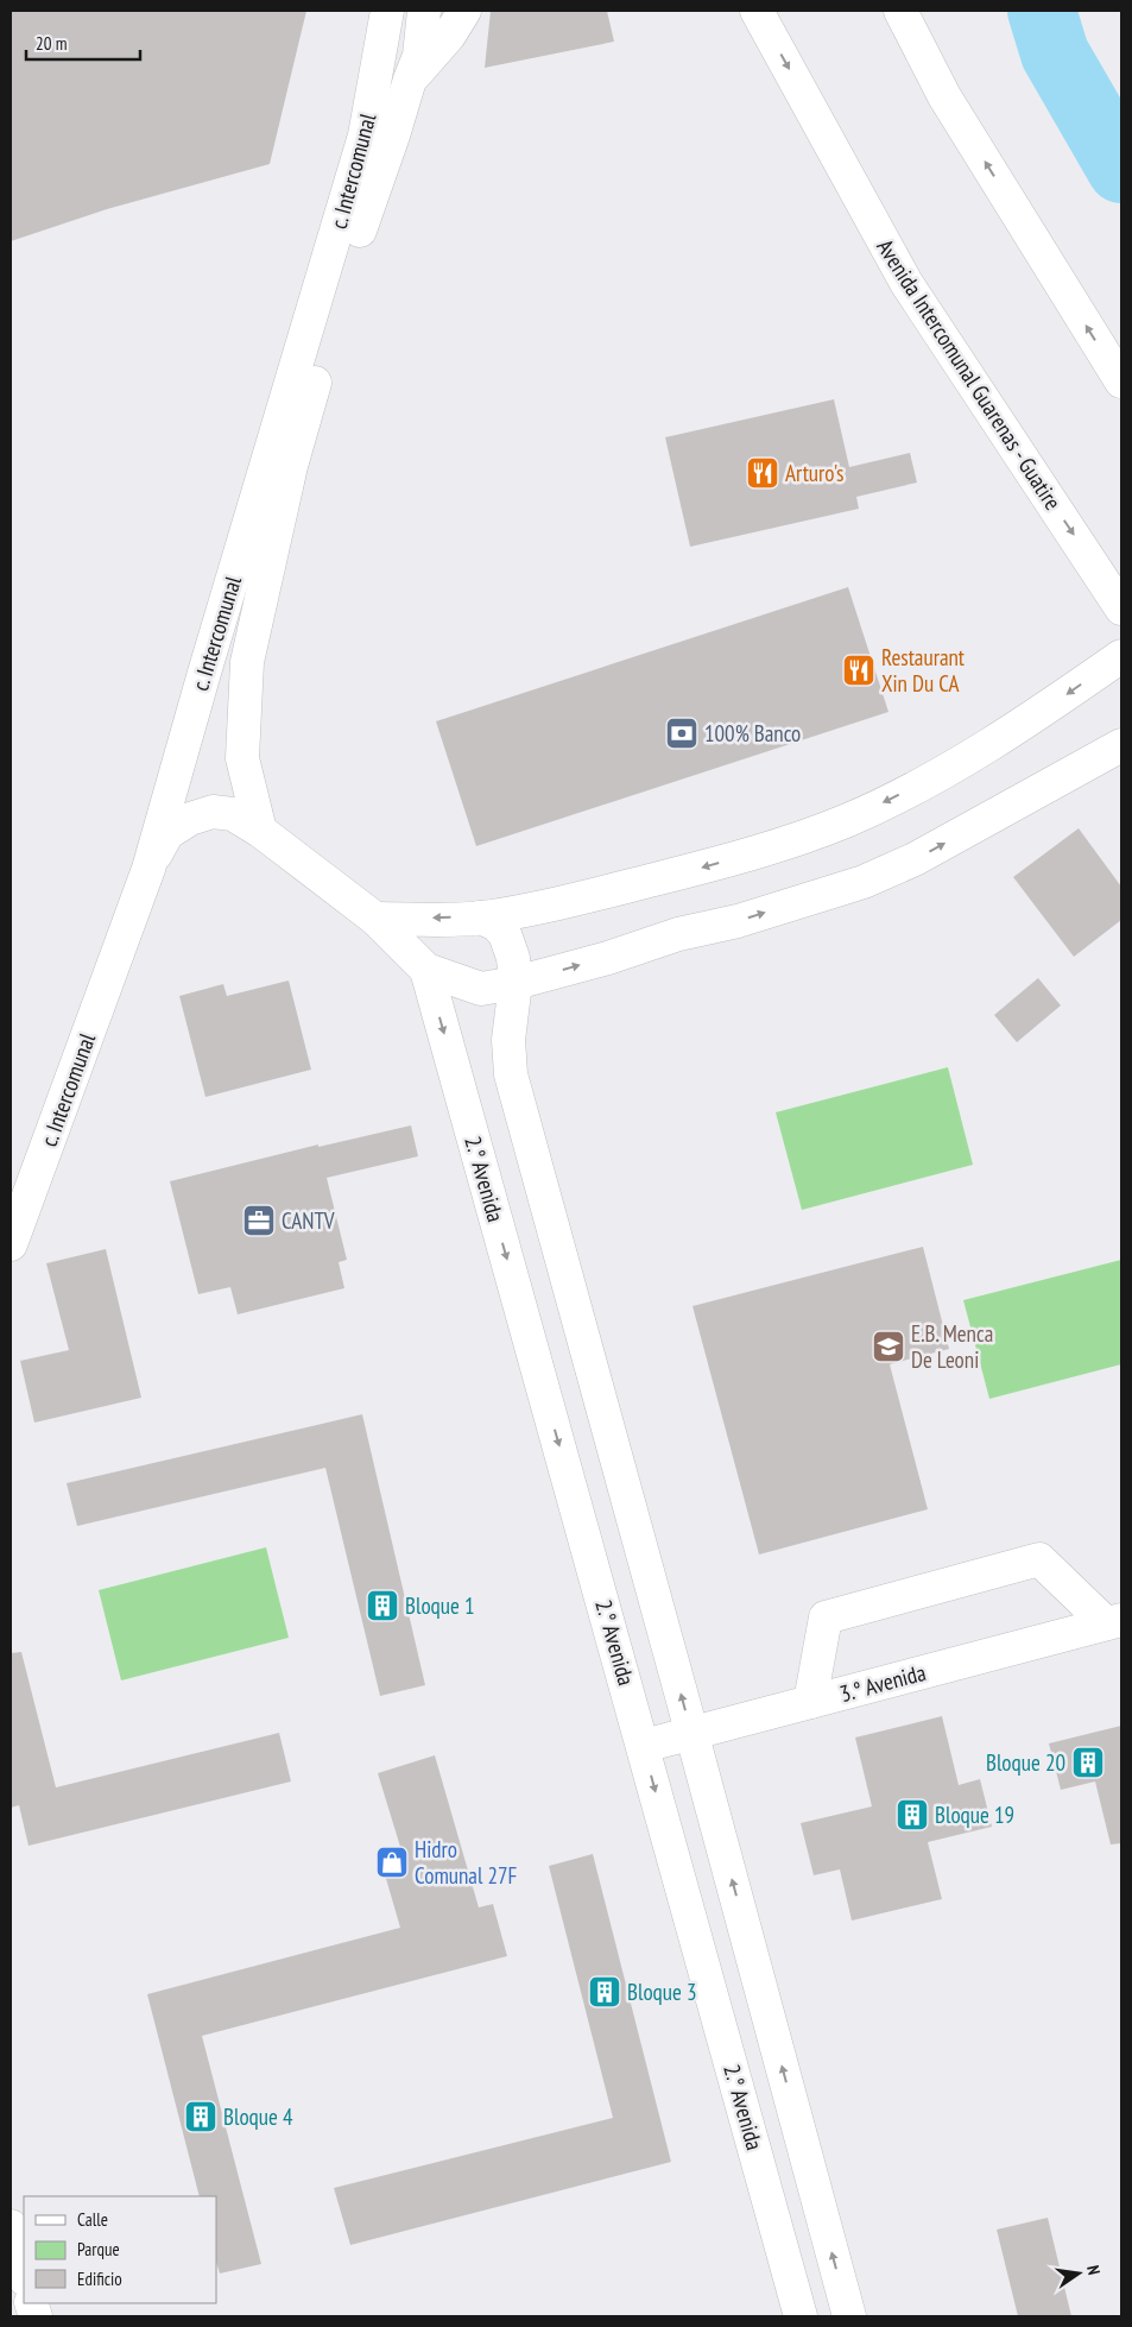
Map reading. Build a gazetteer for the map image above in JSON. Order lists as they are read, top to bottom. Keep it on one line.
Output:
{"streets":{"street":["c. Intercomunal","Avenida Intercomunal Guarenas - Guatire","2.° Avenida","3.° Avenida"]},"crossings":[["c. Intercomunal","2.° Avenida"],["2.° Avenida","3.° Avenida"]],"places":{"restaurant":["Arturo's","Restaurant Xin Du CA"],"bank":["100% Banco"],"office":["CANTV"],"school or university":["E.B. Menca De Leoni"],"building":["Bloque 1","Bloque 20","Bloque 19","Bloque 3","Bloque 4"],"shop":["Hidro Comunal 27F"]},"legend":["Calle","Parque","Edificio"],"scale_bar":"20 m","north":"right"}
